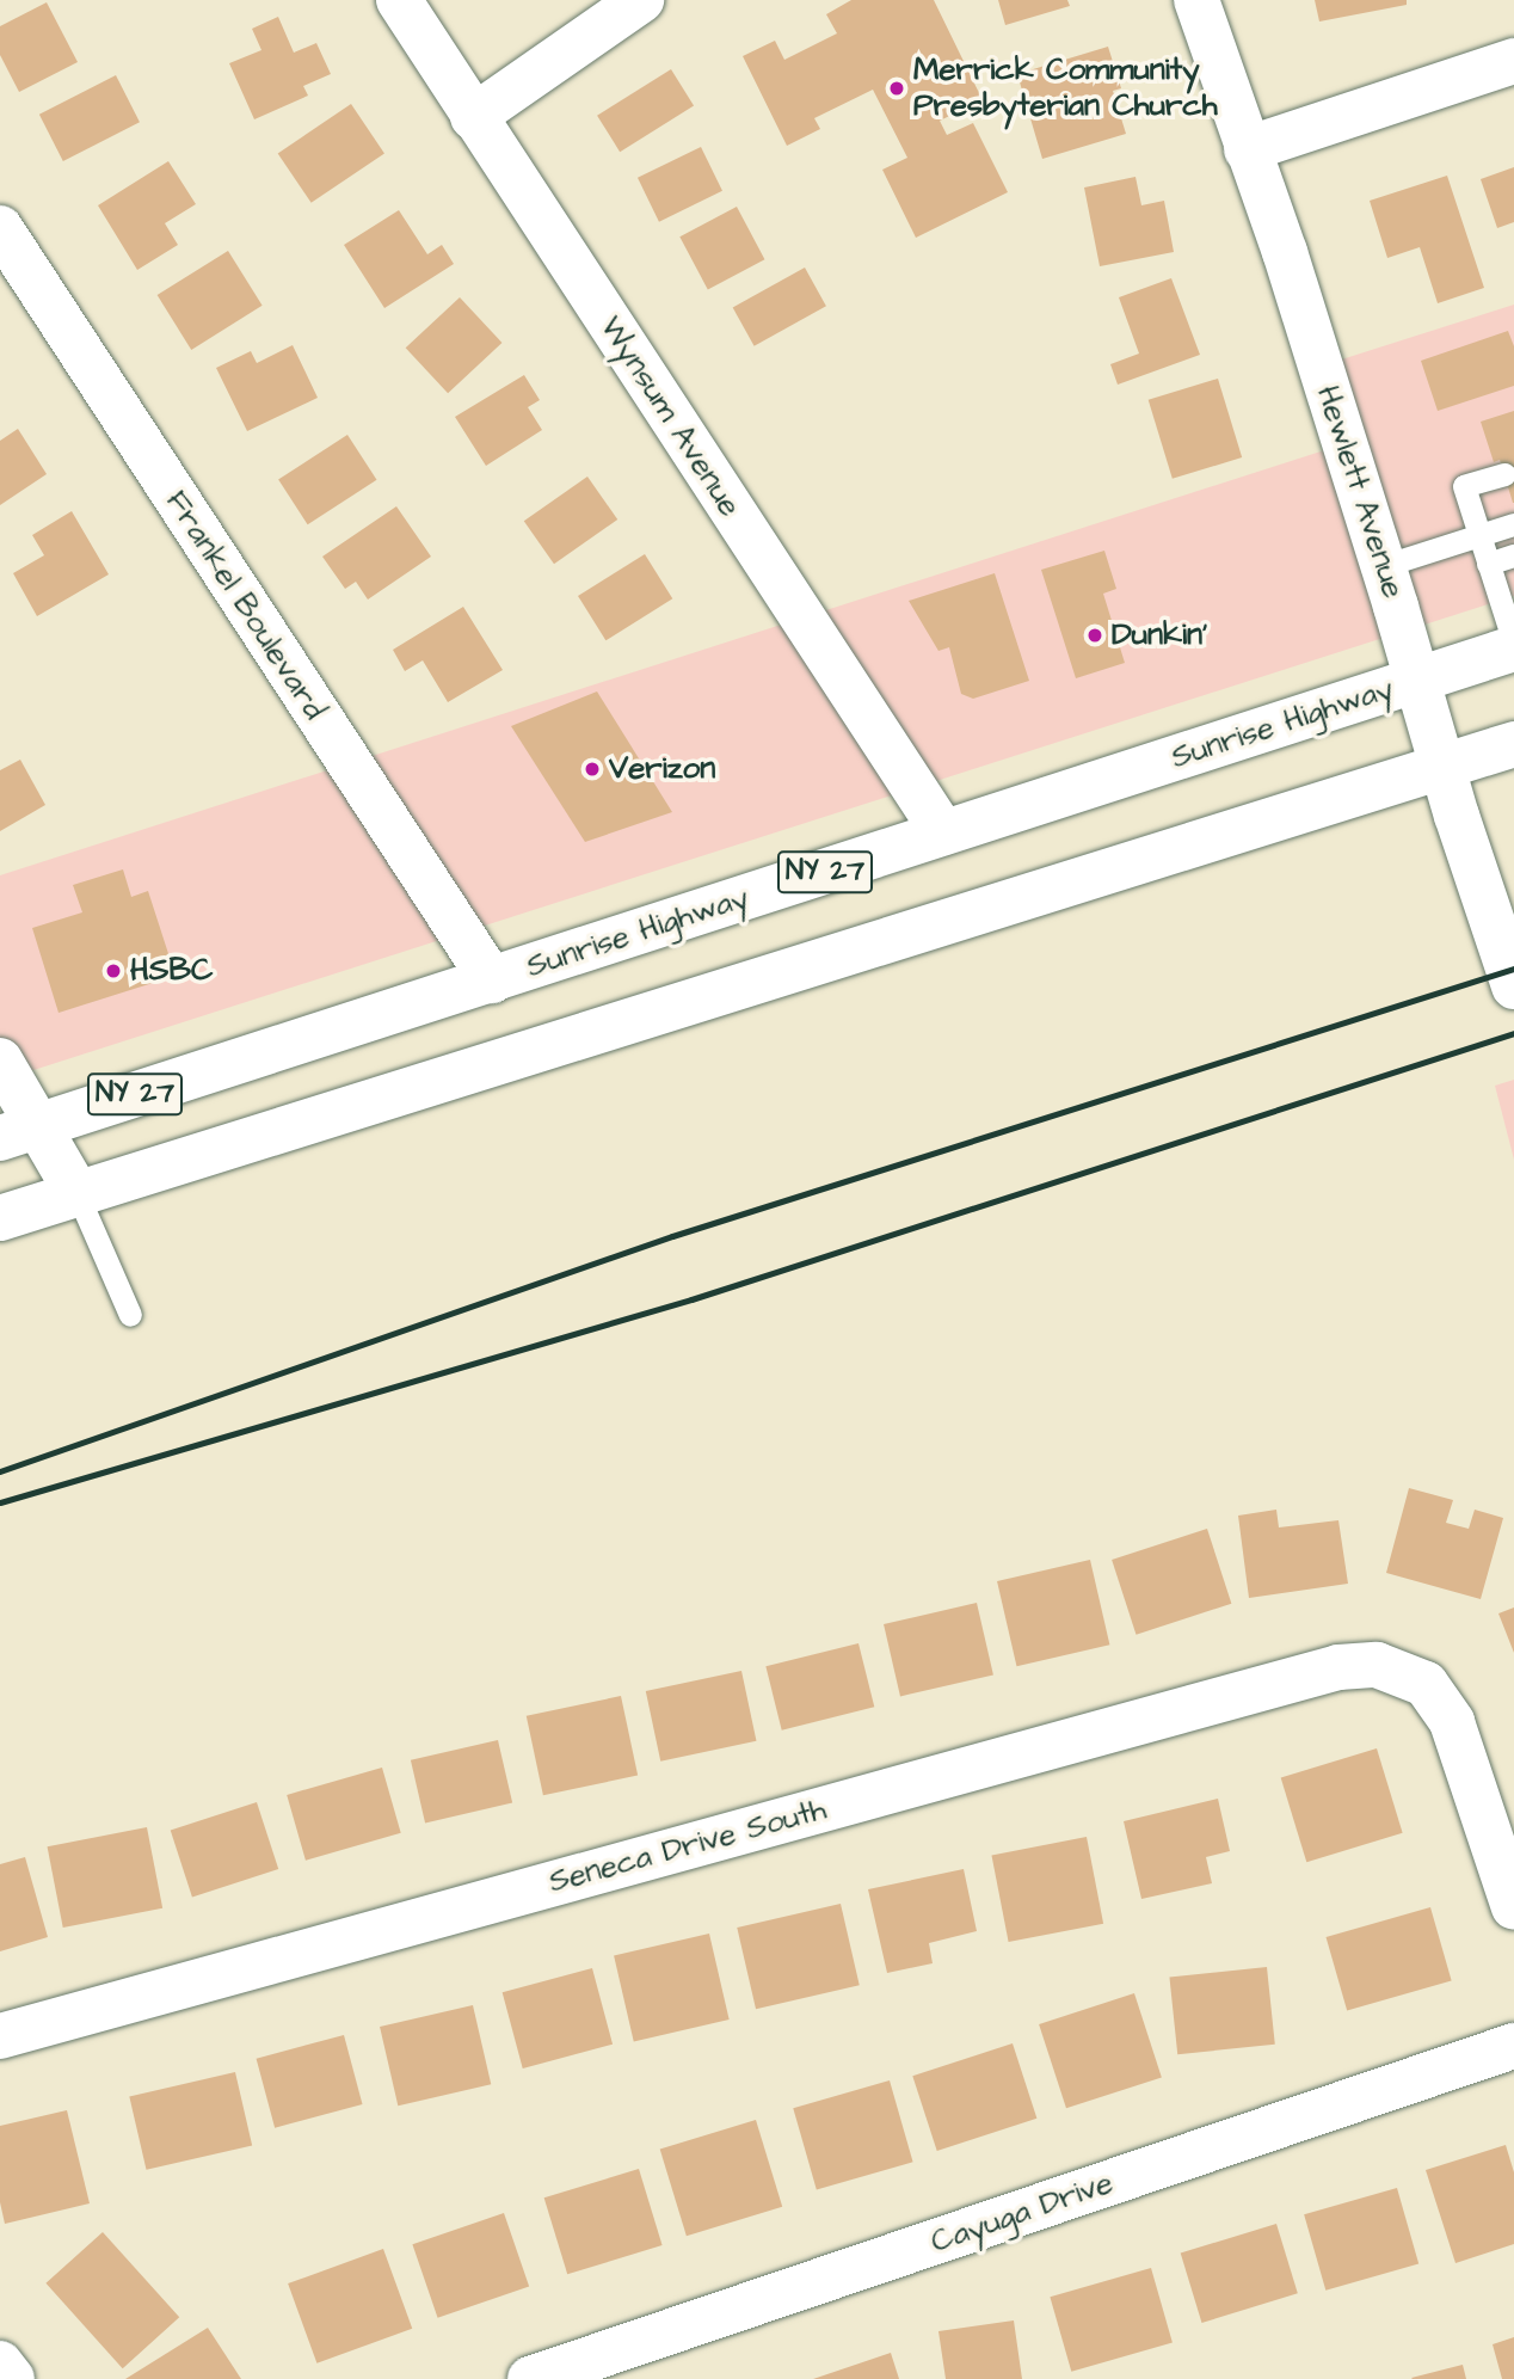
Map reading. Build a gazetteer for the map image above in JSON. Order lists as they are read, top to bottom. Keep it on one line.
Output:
{"streets":{"main road":["Wynsum Avenue","Hewlett Avenue","Frankel Boulevard","Sunrise Highway","NY 27","Seneca Drive South","Cayuga Drive"]},"crossings":[["Wynsum Avenue","Sunrise Highway"],["Hewlett Avenue","Sunrise Highway"],["Hewlett Avenue","NY 27"],["Frankel Boulevard","Sunrise Highway"]],"places":["Merrick Community Presbyterian Church","Dunkin'","Verizon","HSBC"]}
